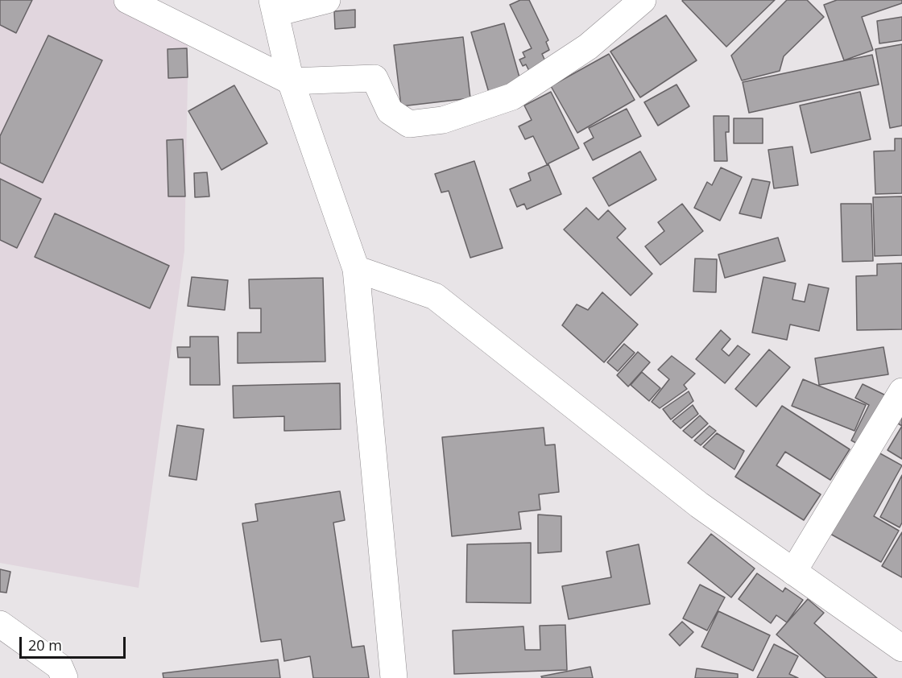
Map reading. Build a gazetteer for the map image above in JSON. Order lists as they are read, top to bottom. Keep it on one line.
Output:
{"scale_bar":"20 m"}
